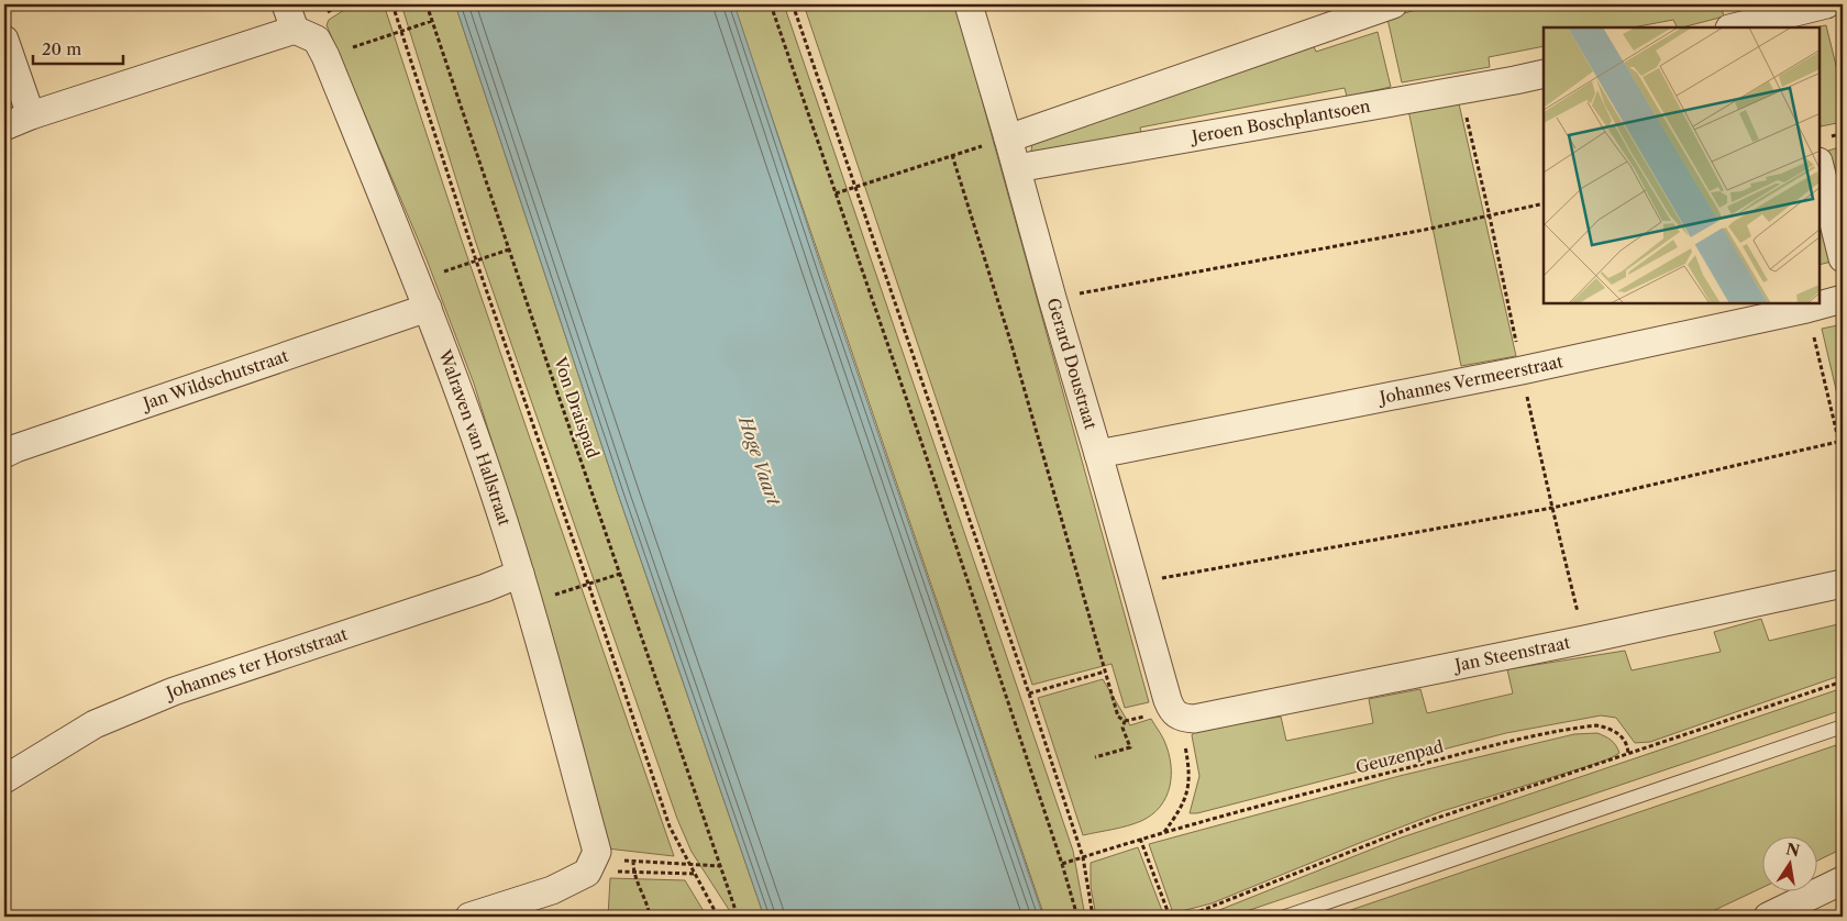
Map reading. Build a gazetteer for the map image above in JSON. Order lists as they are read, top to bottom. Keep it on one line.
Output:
{"streets":{"street":["Jeroen Boschplantsoen","Gerard Doustraat","Jan Wildschutstraat","Johannes Vermeerstraat","Walraven van Hallstraat","Jan Steenstraat","Johannes ter Horststraat"],"path":["Von Draispad","Geuzenpad"]},"crossings":[["Jeroen Boschplantsoen","Gerard Doustraat"],["Gerard Doustraat","Johannes Vermeerstraat"],["Gerard Doustraat","Jan Steenstraat"],["Jan Wildschutstraat","Walraven van Hallstraat"],["Walraven van Hallstraat","Johannes ter Horststraat"]],"water":["Hoge Vaart"],"scale_bar":"20 m","north":"top"}
